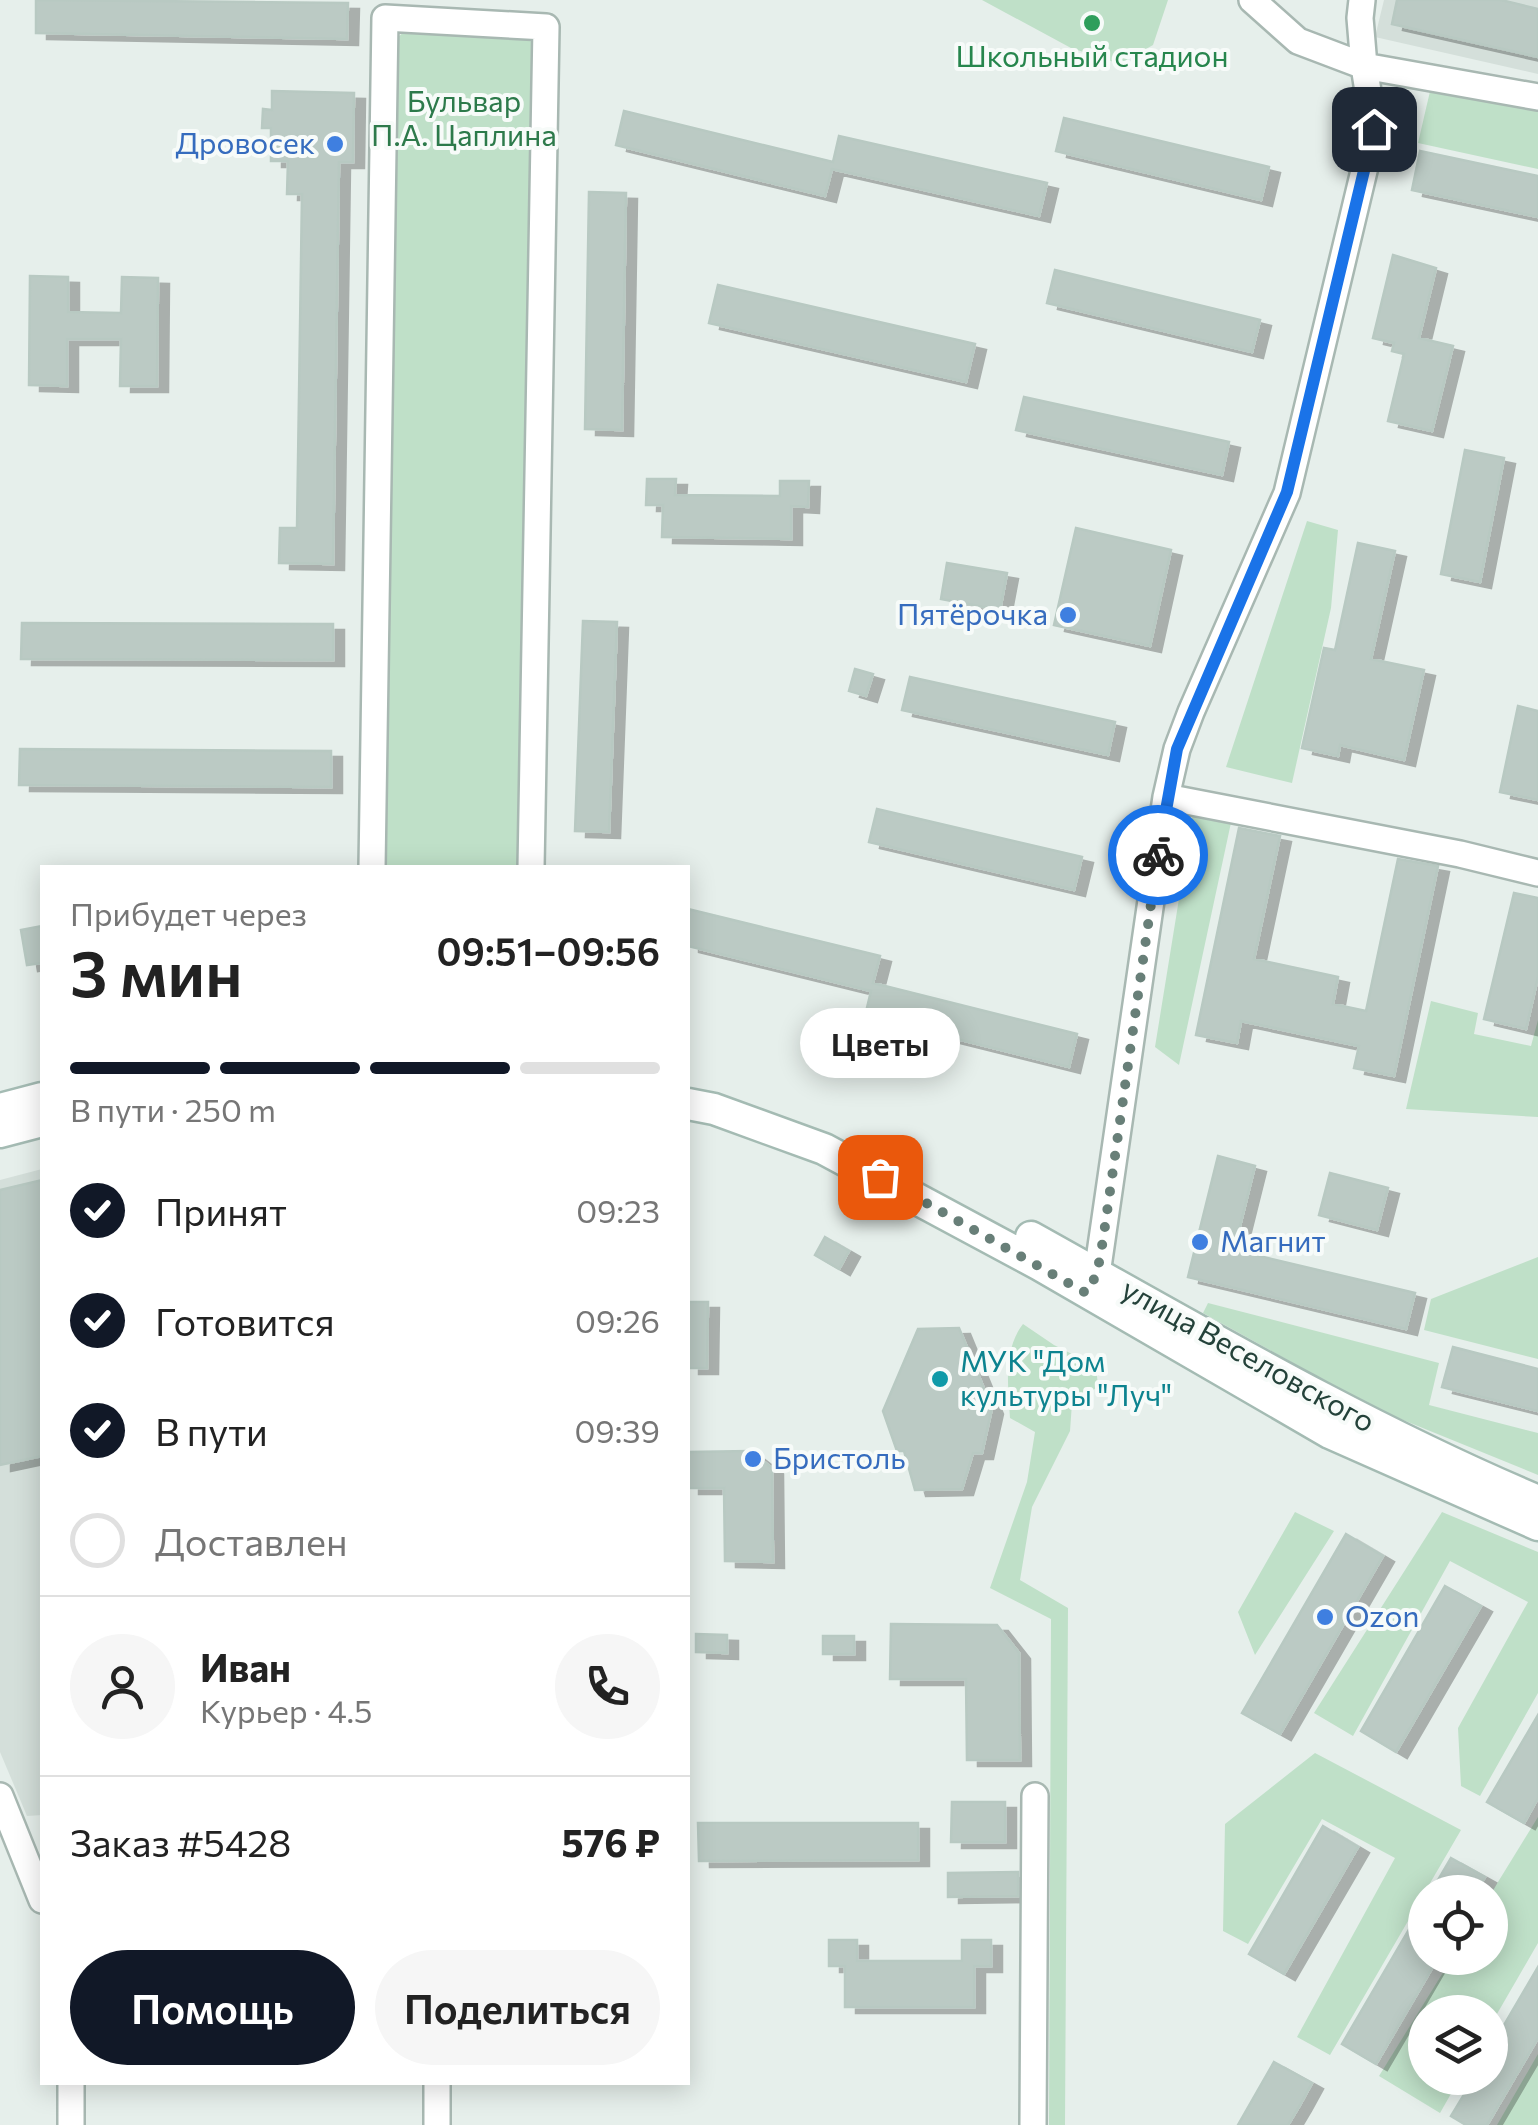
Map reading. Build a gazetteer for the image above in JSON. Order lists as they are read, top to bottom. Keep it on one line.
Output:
{"streets":{"main road":["улица Веселовского"]},"parks":["Бульвар П.А. Цаплина"],"places":["Школьный стадион","Дровосек","Пятёрочка","Цветы","Магнит","МУК \"Дом культуры \"Луч\"","Бристоль","Ozon"],"page":{"heading":["3 мин","Прибудет через","09:51–09:56"],"panel":["Иван","Курьер · 4.5","Заказ #5428","576 ₽"],"bubble":"Цветы","bar":"В пути · 250 m","list":[["Принят","09:23"],["Готовится","09:26"],["В пути","09:39"],"Доставлен"],"buttons":["Помощь","Поделиться"]}}
